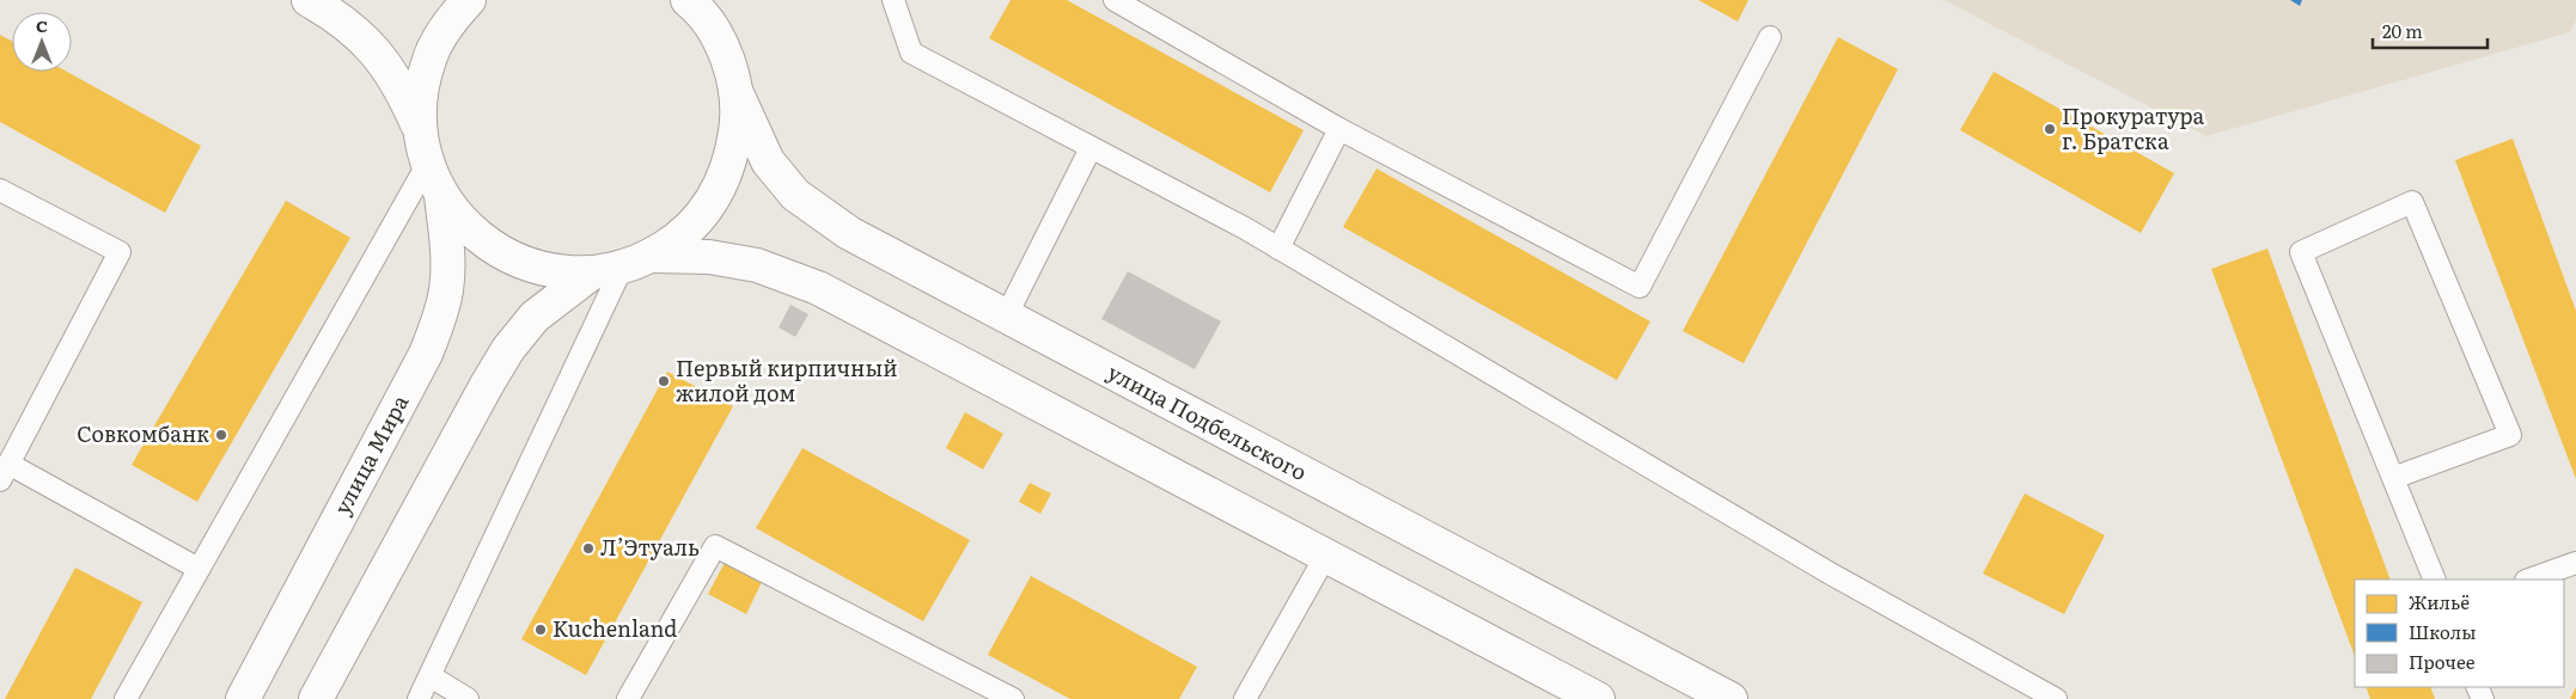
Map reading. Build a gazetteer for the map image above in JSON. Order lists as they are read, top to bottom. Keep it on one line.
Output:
{"streets":{"main road":["улица Подбельского","улица Мира"]},"places":["Прокуратура г. Братска","Первый кирпичный жилой дом","Совкомбанк","Л’Этуаль","Kuchenland"],"legend":["Жильё","Школы","Прочее"],"scale_bar":"20 m","north":"top"}
